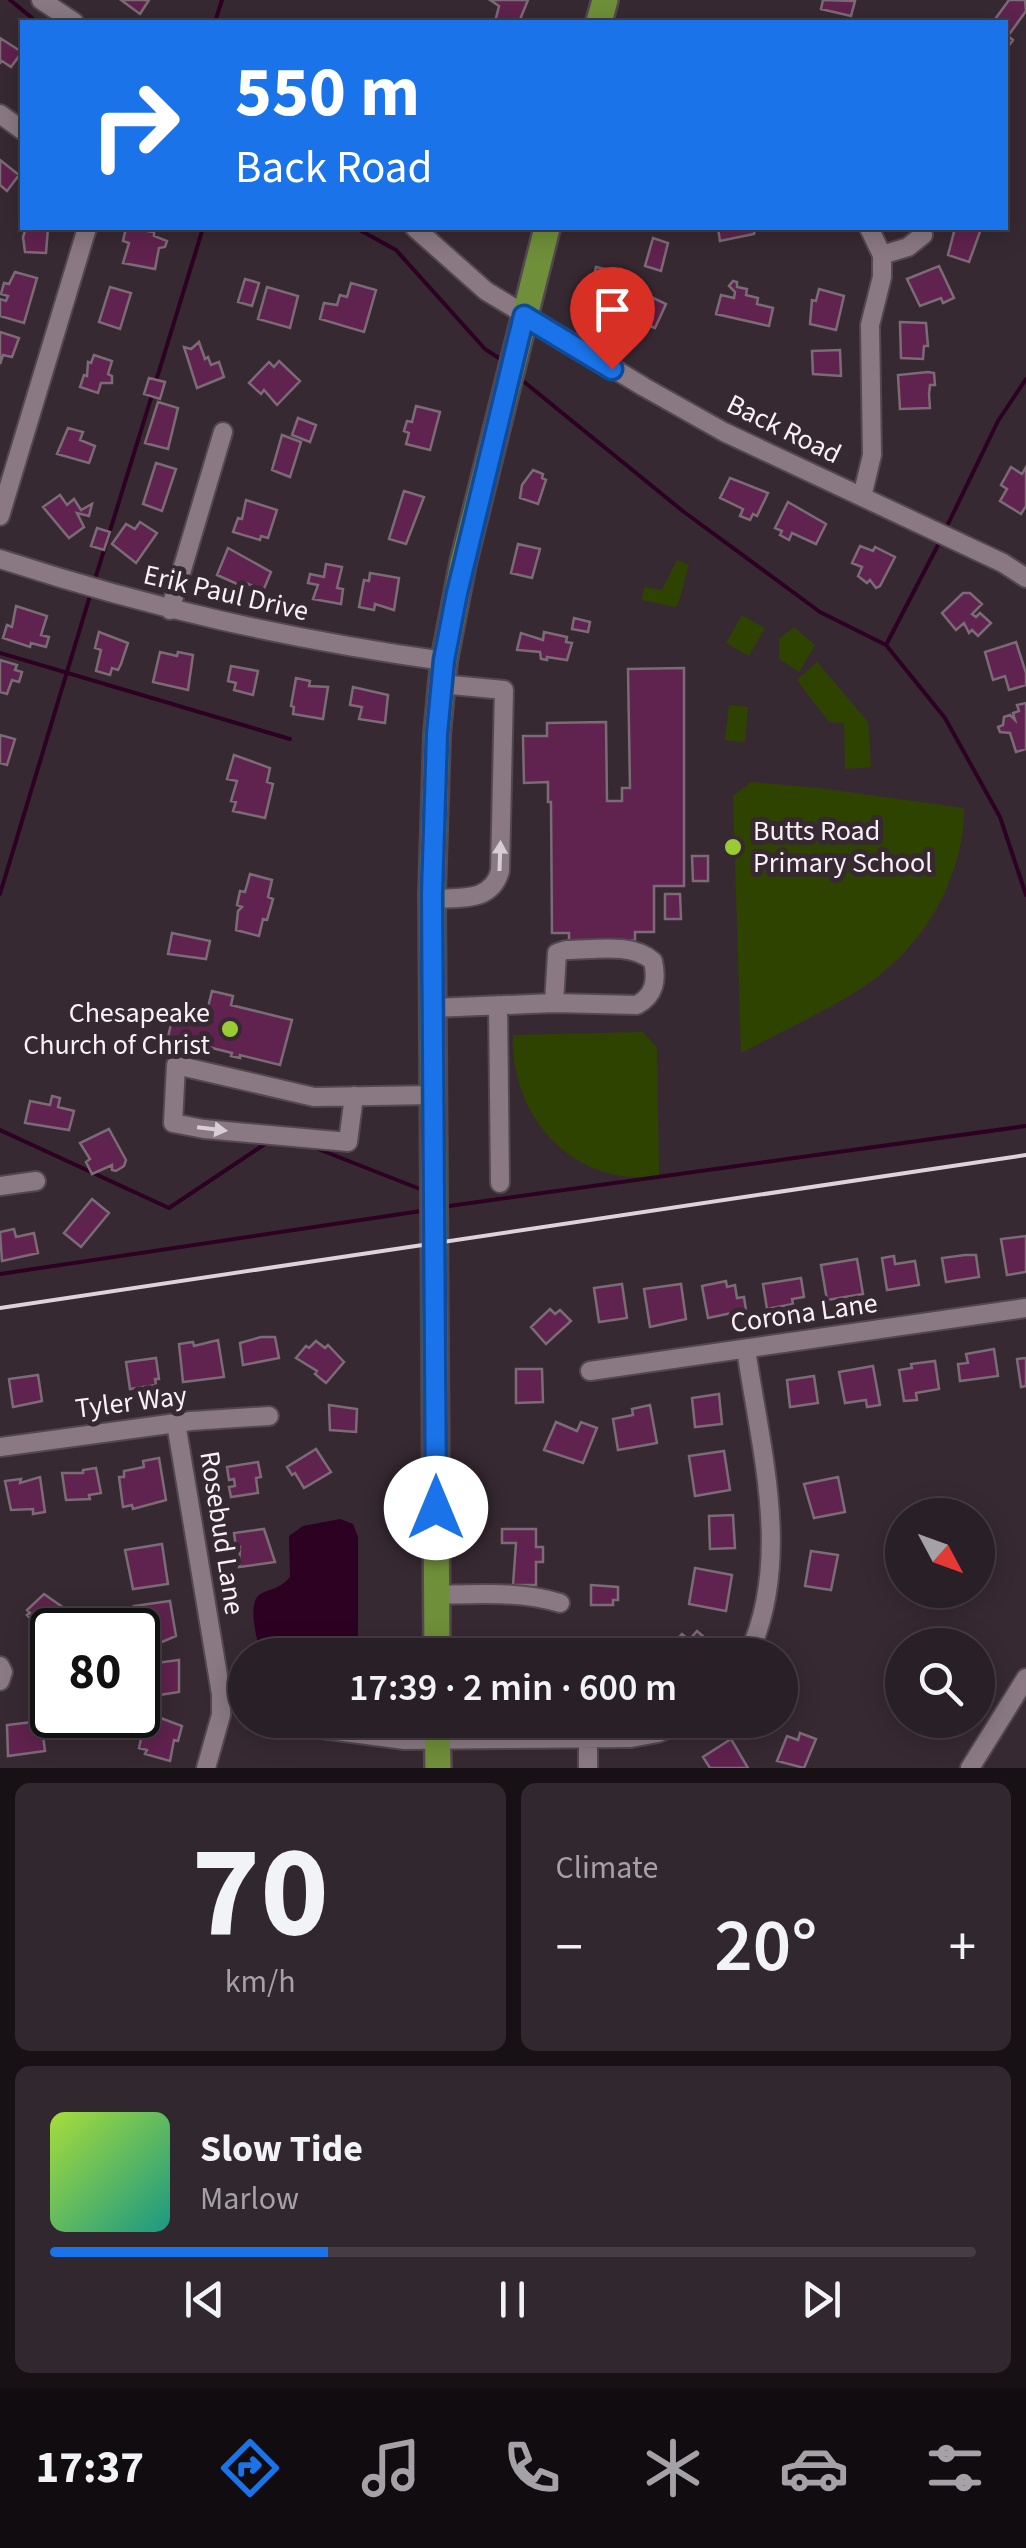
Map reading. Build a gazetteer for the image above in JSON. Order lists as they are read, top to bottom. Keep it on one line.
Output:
{"streets":{"street":["Back Road","Erik Paul Drive","Corona Lane","Tyler Way","Rosebud Lane"]},"crossings":[["Tyler Way","Rosebud Lane"]],"places":["Butts Road Primary School","Chesapeake Church of Christ"],"north":"bottom right","page":{"turn":["550 m","Back Road"],"limit":"80","trip":"17:39 · 2 min · 600 m","tile":[["70","km/h"],"Climate"],"heat":["−","20°","+"],"song":["Slow Tide","Marlow"],"tabs":"17:37"}}
